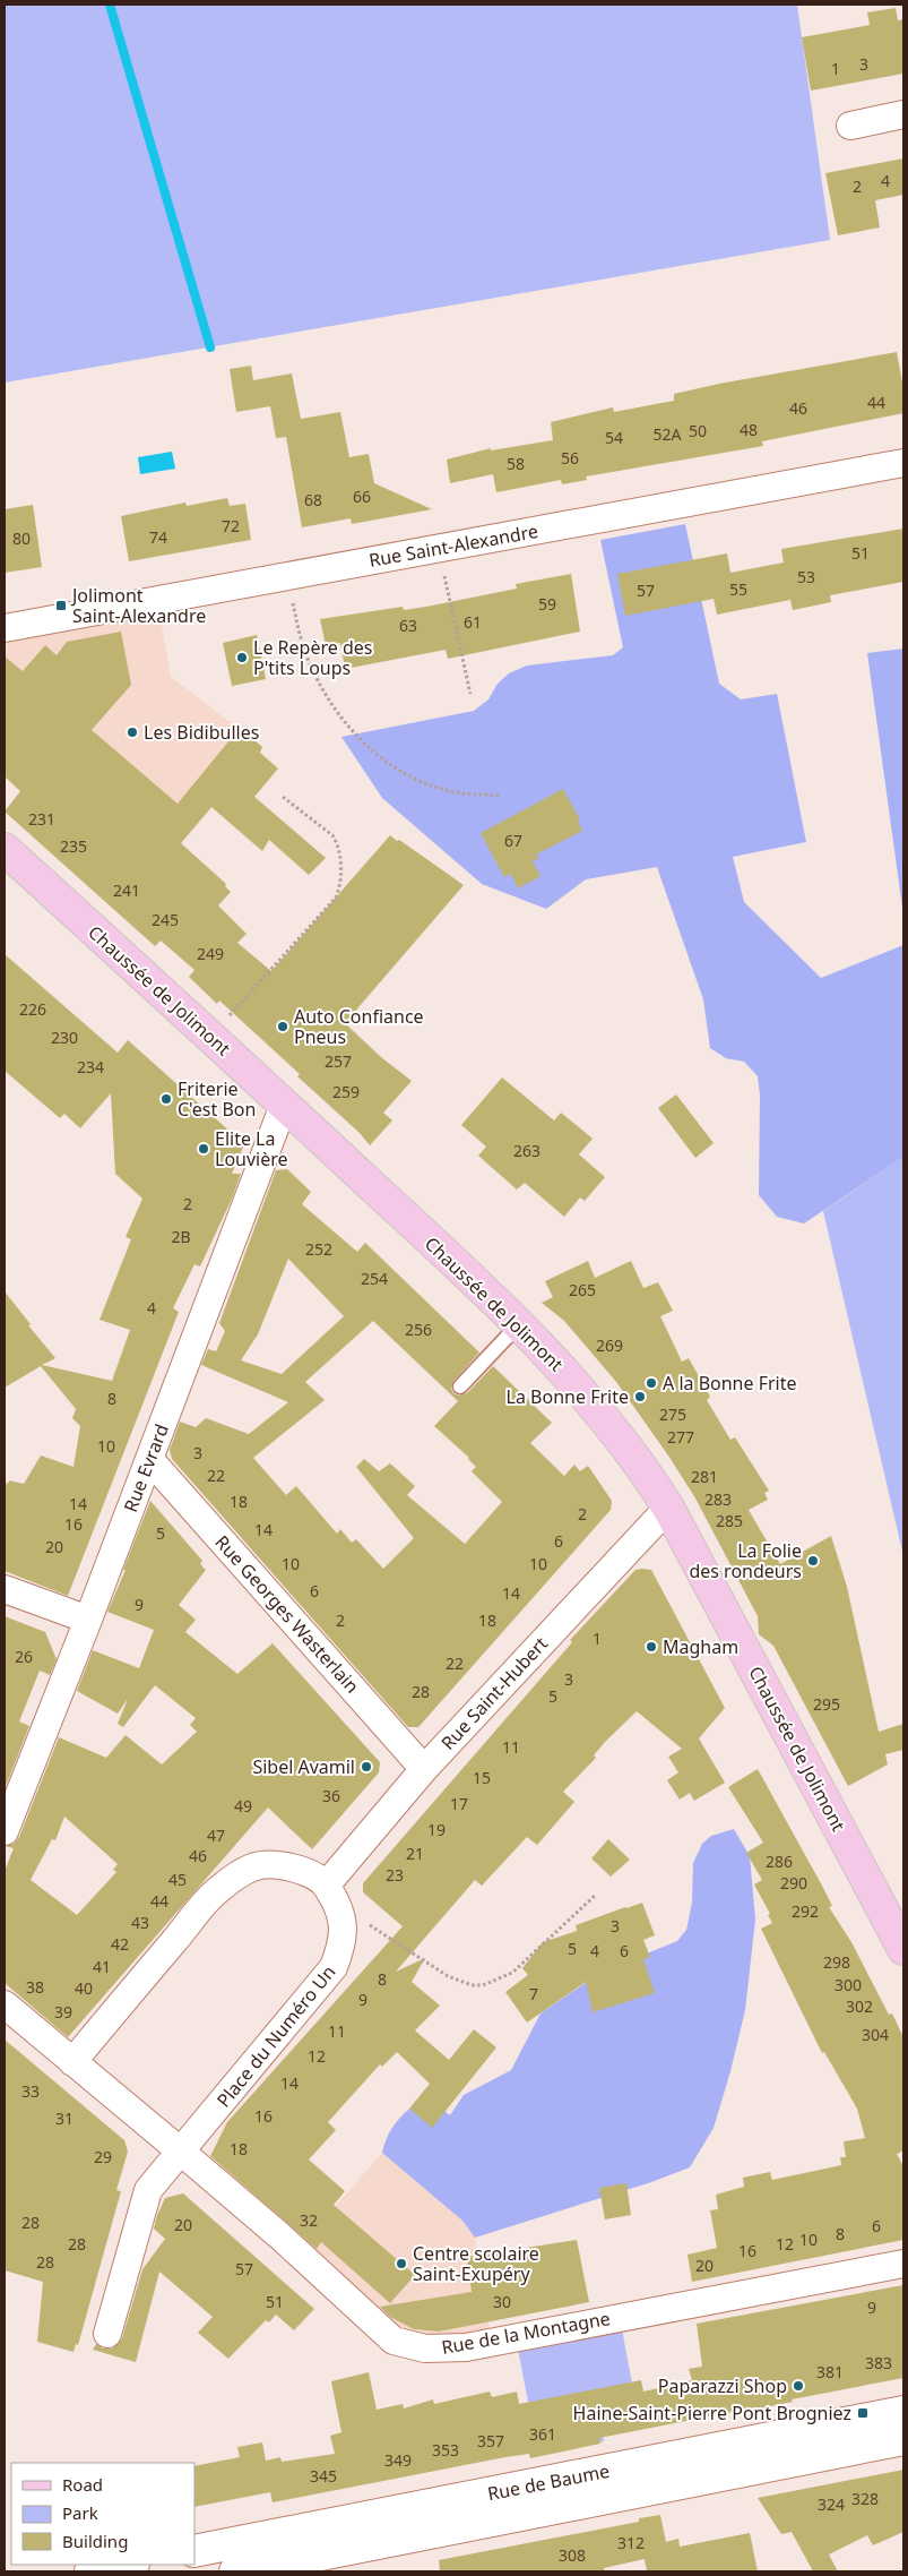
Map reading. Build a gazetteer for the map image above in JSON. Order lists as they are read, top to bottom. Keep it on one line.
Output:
{"streets":{"main road":["Chaussée de Jolimont","Rue de Baume"],"street":["Rue Saint-Alexandre","Rue Evrard","Rue Georges Wasterlain","Rue Saint-Hubert","Place du Numéro Un","Rue de la Montagne"]},"crossings":[["Chaussée de Jolimont","Rue Evrard"],["Chaussée de Jolimont","Rue Saint-Hubert"],["Rue Evrard","Rue Georges Wasterlain"],["Rue Georges Wasterlain","Rue Saint-Hubert"],["Place du Numéro Un","Rue de la Montagne"]],"places":{"transit":["Jolimont Saint-Alexandre","Haine-Saint-Pierre Pont Brogniez"],"other":["Le Repère des P'tits Loups","Les Bidibulles","Auto Confiance Pneus","Friterie C'est Bon","Elite La Louvière","A la Bonne Frite","La Bonne Frite","La Folie des rondeurs","Magham","Sibel Avamil","Centre scolaire Saint-Exupéry","Paparazzi Shop"]},"house_numbers":["3","1","4","2","44","46","48","50","52A","54","56","58","66","68","72","74","80","51","53","55","57","59","61","63","231","67","235","241","245","249","226","230","257","234","259","263","2","2B","252","254","265","4","256","269","8","275","277","10","3","22","281","283","18","14","2","285","16","14","5","6","20","10","10","6","14","9","2","18","1","26","22","3","28","5","295","11","15","36","17","49","19","47","21","46","286","23","45","290","44","292","43","3","42","5","4","6","298","41","8","300","38","40","7","9","302","39","11","304","12","14","33","16","31","18","29","32","28","20","6","8","10","28","12","16","28","20","57","51","30","9","383","381","361","357","353","349","345","328","324","312","308"],"legend":["Road","Park","Building"]}
